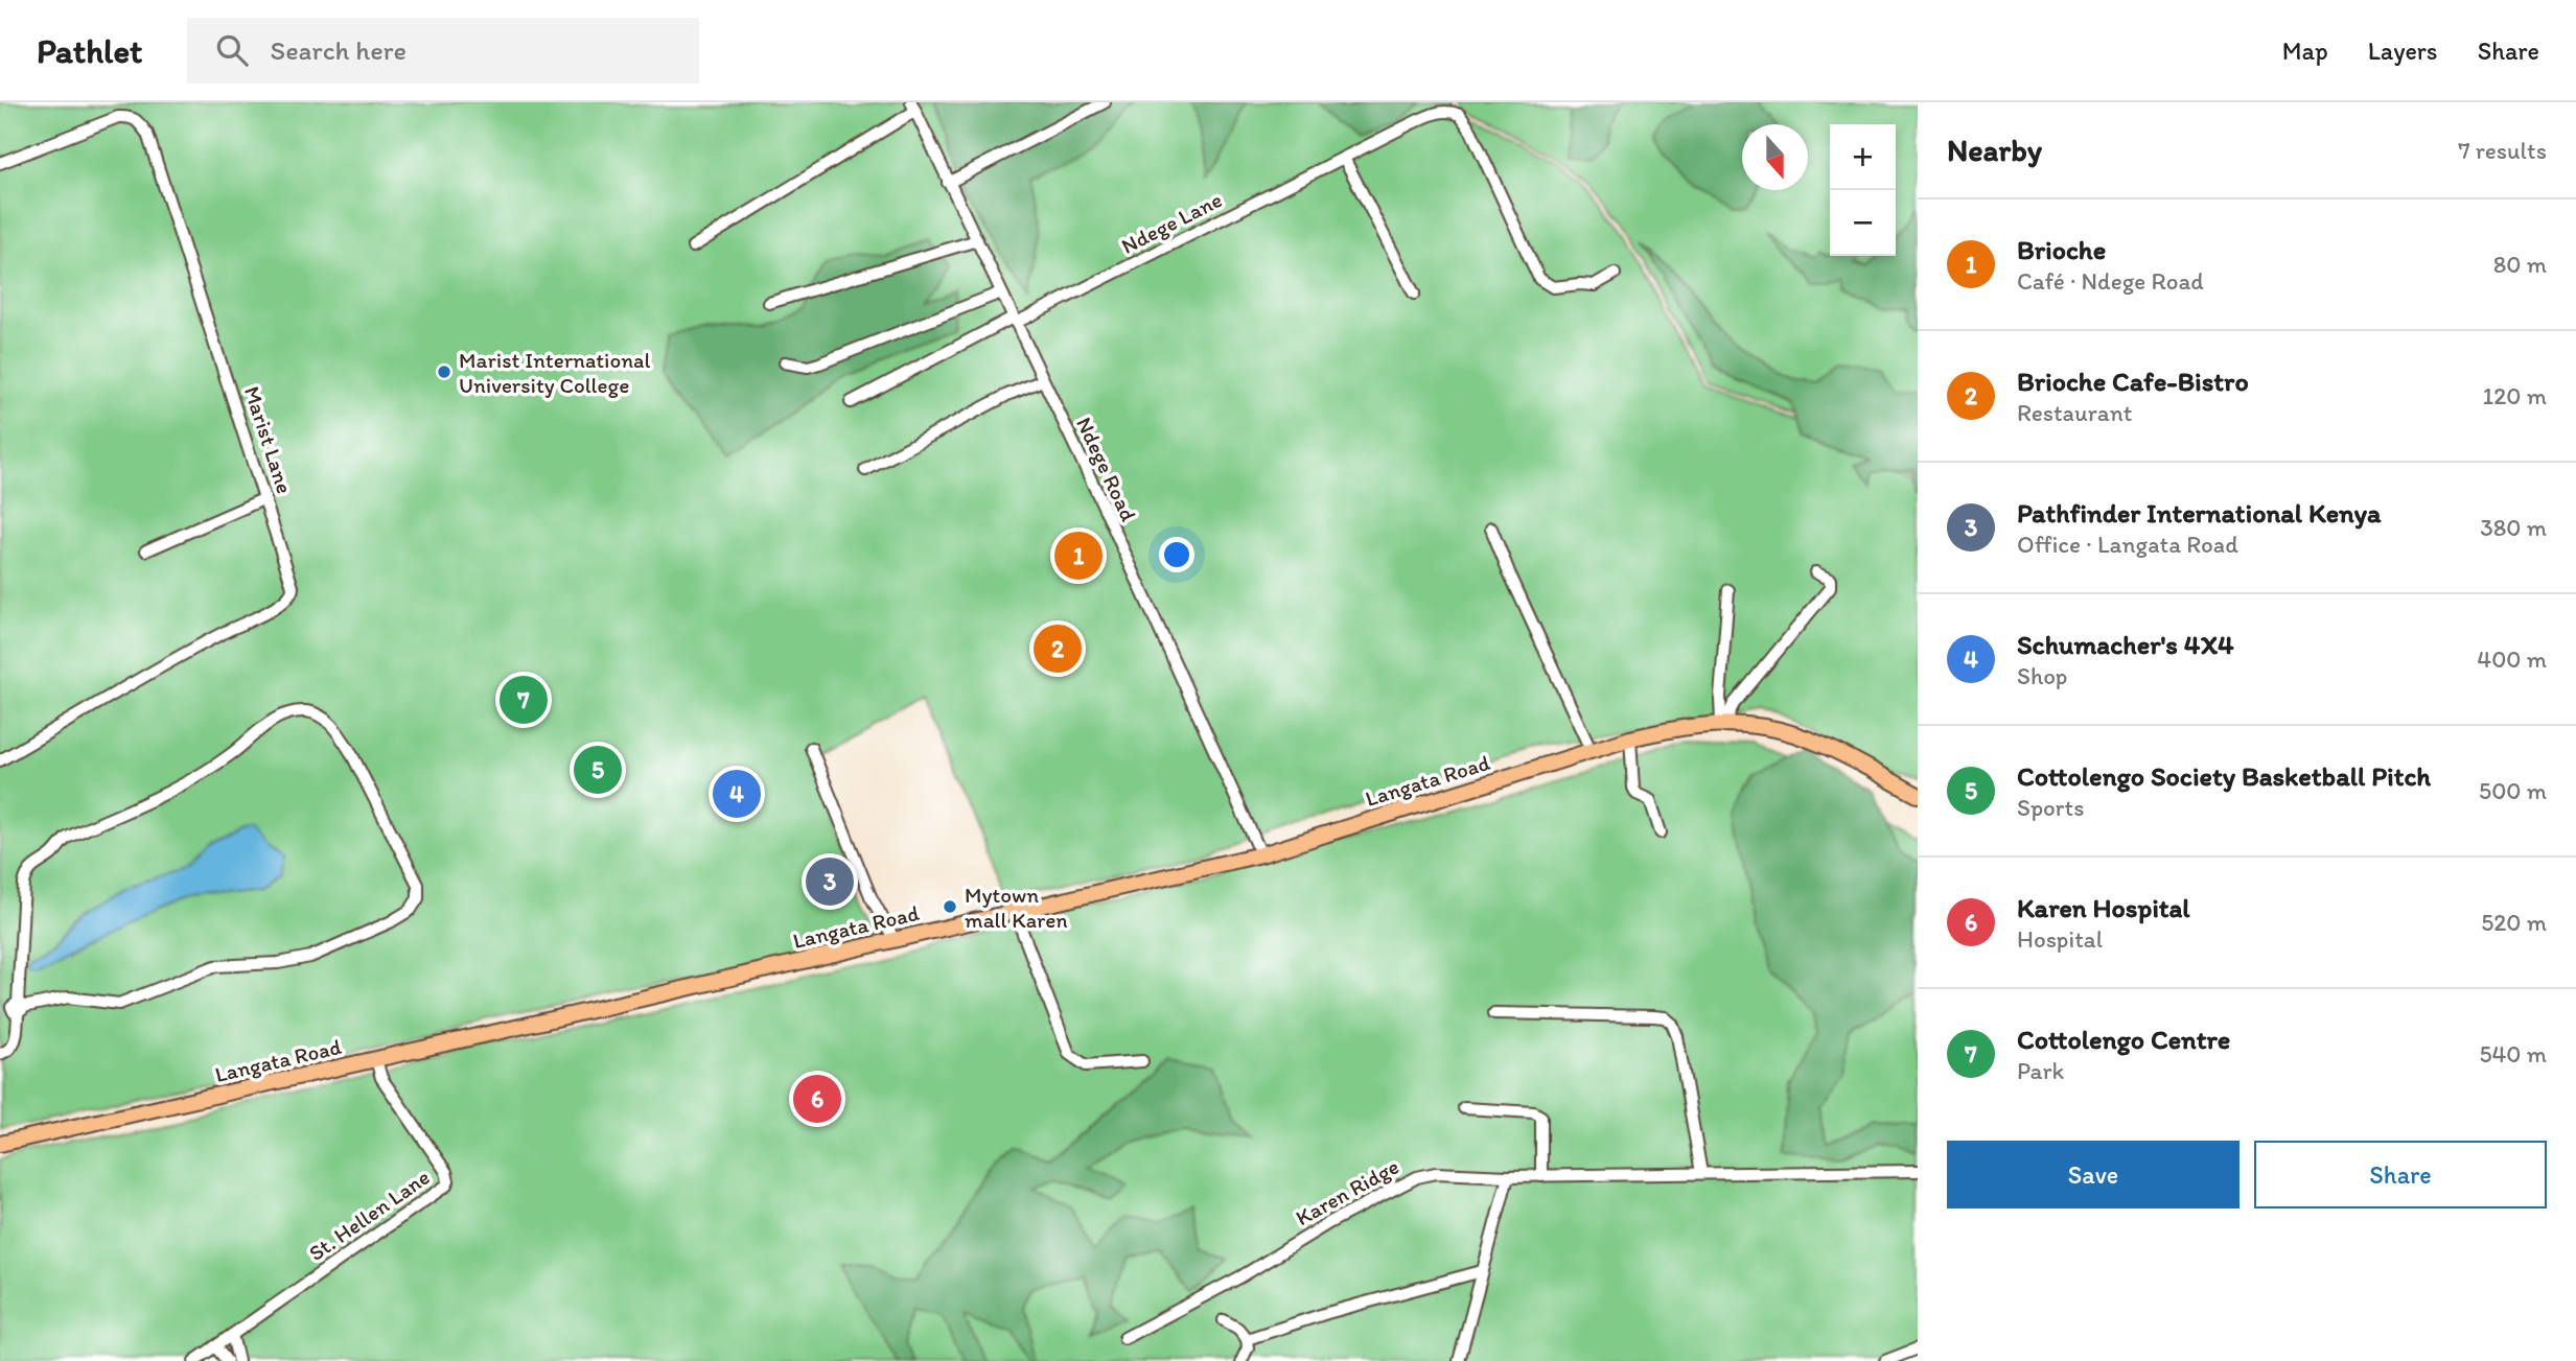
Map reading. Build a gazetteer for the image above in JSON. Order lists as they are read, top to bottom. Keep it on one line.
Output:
{"streets":{"main road":["Langata Road"],"street":["Ndege Lane","Marist Lane","Ndege Road","Karen Ridge","St. Hellen Lane"]},"crossings":[["Ndege Lane","Ndege Road"],["Ndege Road","Langata Road"],["Langata Road","St. Hellen Lane"]],"places":["Marist International University College","Mytown mall Karen"],"north":"bottom","page":{"header":"Pathlet","search":"Search here","nav":["Map","Layers","Share"],"heading":["Nearby","7 results"],"map_buttons":["+","−"],"list":[{"mark":"1","name":"Brioche","note":"Café · Ndege Road","value":"80 m"},{"mark":"2","name":"Brioche Cafe-Bistro","note":"Restaurant","value":"120 m"},{"mark":"3","name":"Pathfinder International Kenya","note":"Office · Langata Road","value":"380 m"},{"mark":"4","name":"Schumacher's 4X4","note":"Shop","value":"400 m"},{"mark":"5","name":"Cottolengo Society Basketball Pitch","note":"Sports","value":"500 m"},{"mark":"6","name":"Karen Hospital","note":"Hospital","value":"520 m"},{"mark":"7","name":"Cottolengo Centre","note":"Park","value":"540 m"}],"pins":["1","2","7","5","4","3","6"],"buttons":["Save","Share"]}}
